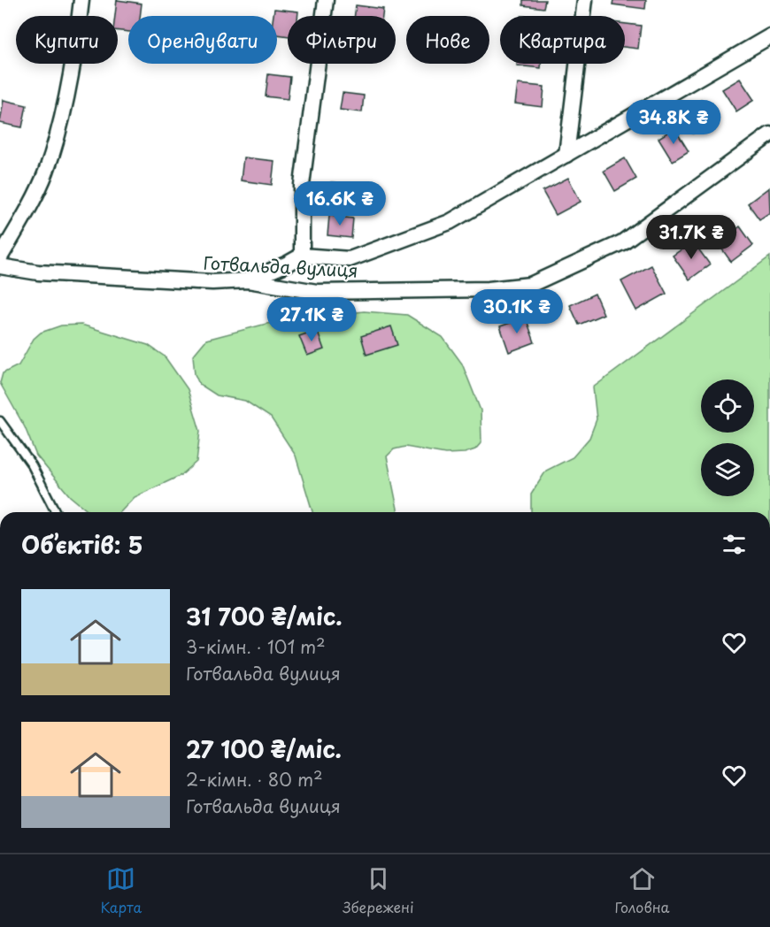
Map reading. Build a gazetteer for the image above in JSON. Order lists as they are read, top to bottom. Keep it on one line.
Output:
{"streets":{"street":["Готвальда вулиця"]},"page":{"chip":["Купити","Орендувати","Фільтри","Нове","Квартира"],"price":["34.8K ₴","16.6K ₴","31.7K ₴","30.1K ₴","27.1K ₴"],"heading":"Об’єктів: 5","list":[{"name":"31 700 ₴/міс.","note":"3-кімн. · 101 m² · Готвальда вулиця"},{"name":"27 100 ₴/міс.","note":"2-кімн. · 80 m² · Готвальда вулиця"}],"tabs":["Карта","Збережені","Головна"]}}
